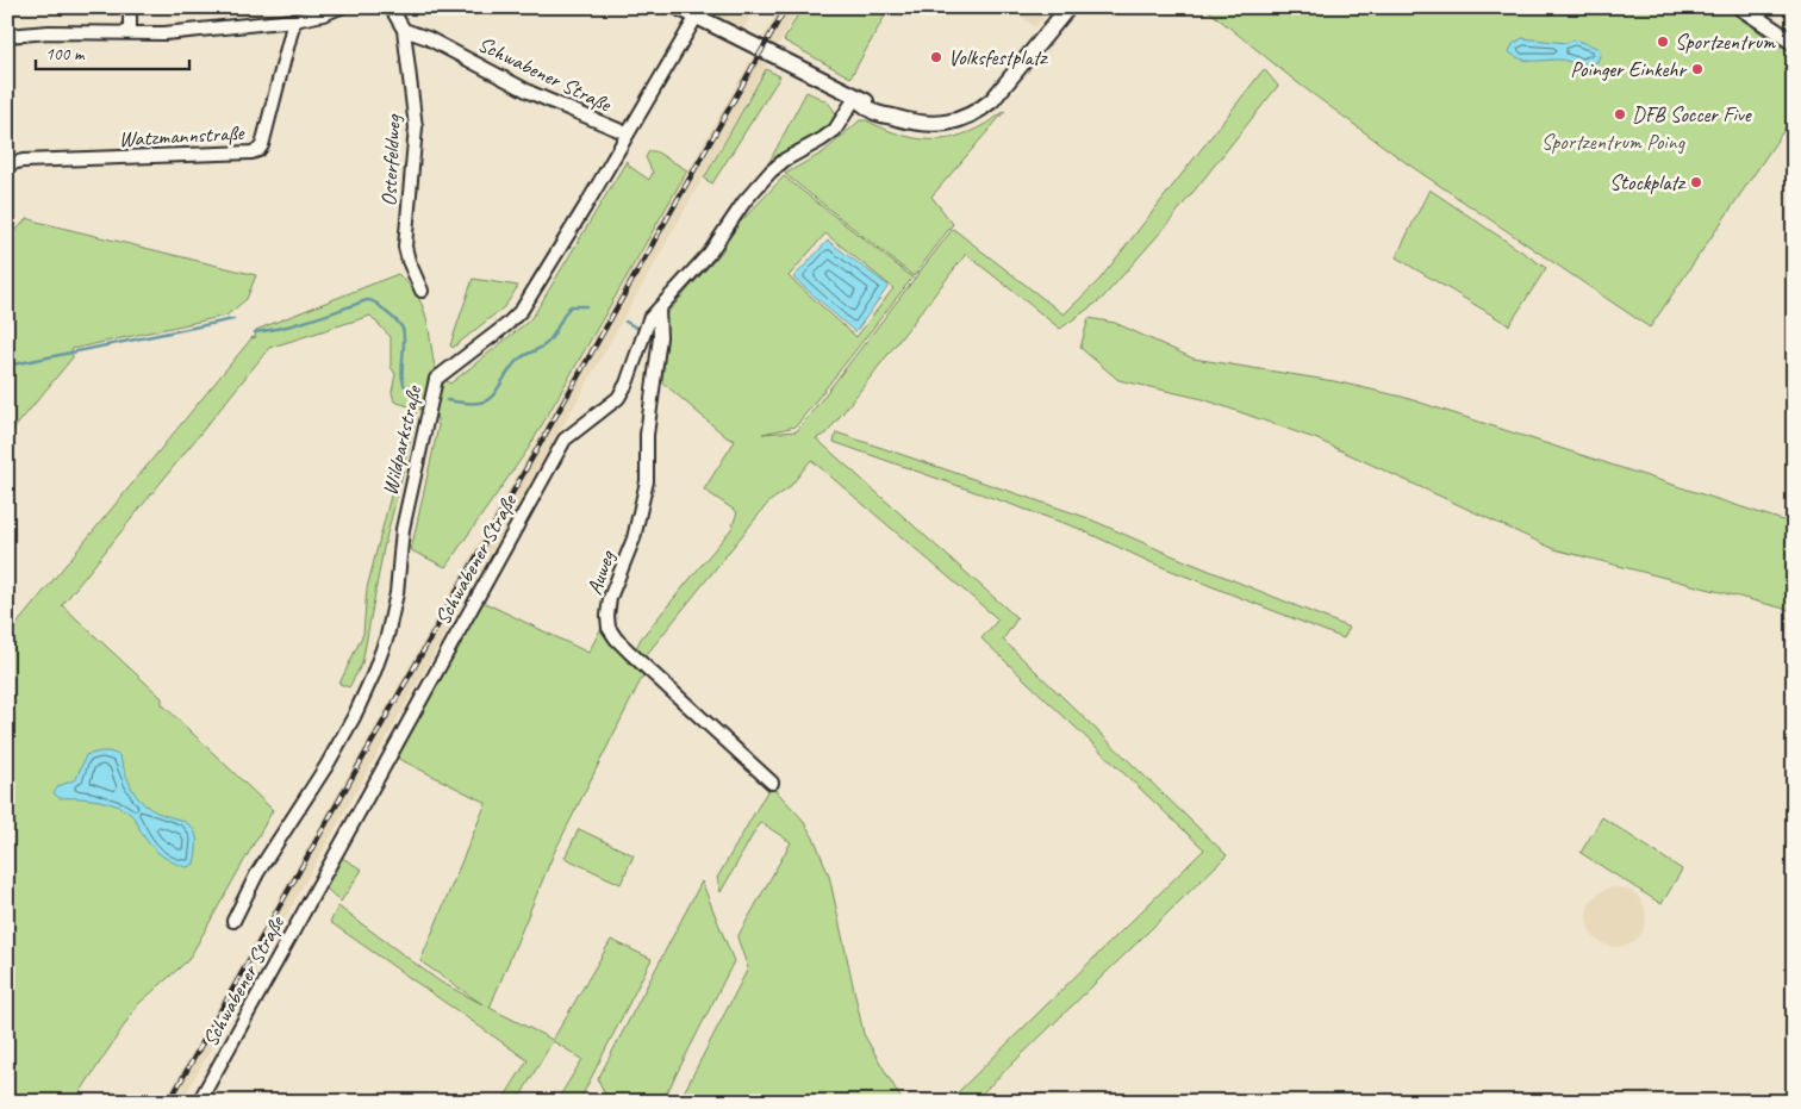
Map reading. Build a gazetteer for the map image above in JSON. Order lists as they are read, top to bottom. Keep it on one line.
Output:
{"streets":{"street":["Schwabener Straße","Watzmannstraße","Osterfeldweg","Wildparkstraße","Auweg"]},"crossings":[["Schwabener Straße","Osterfeldweg"],["Schwabener Straße","Wildparkstraße"],["Schwabener Straße","Auweg"]],"parks":["Sportzentrum Poing"],"places":["Sportzentrum","Volksfestplatz","Poinger Einkehr","DFB Soccer Five","Stockplatz"],"scale_bar":"100 m"}
